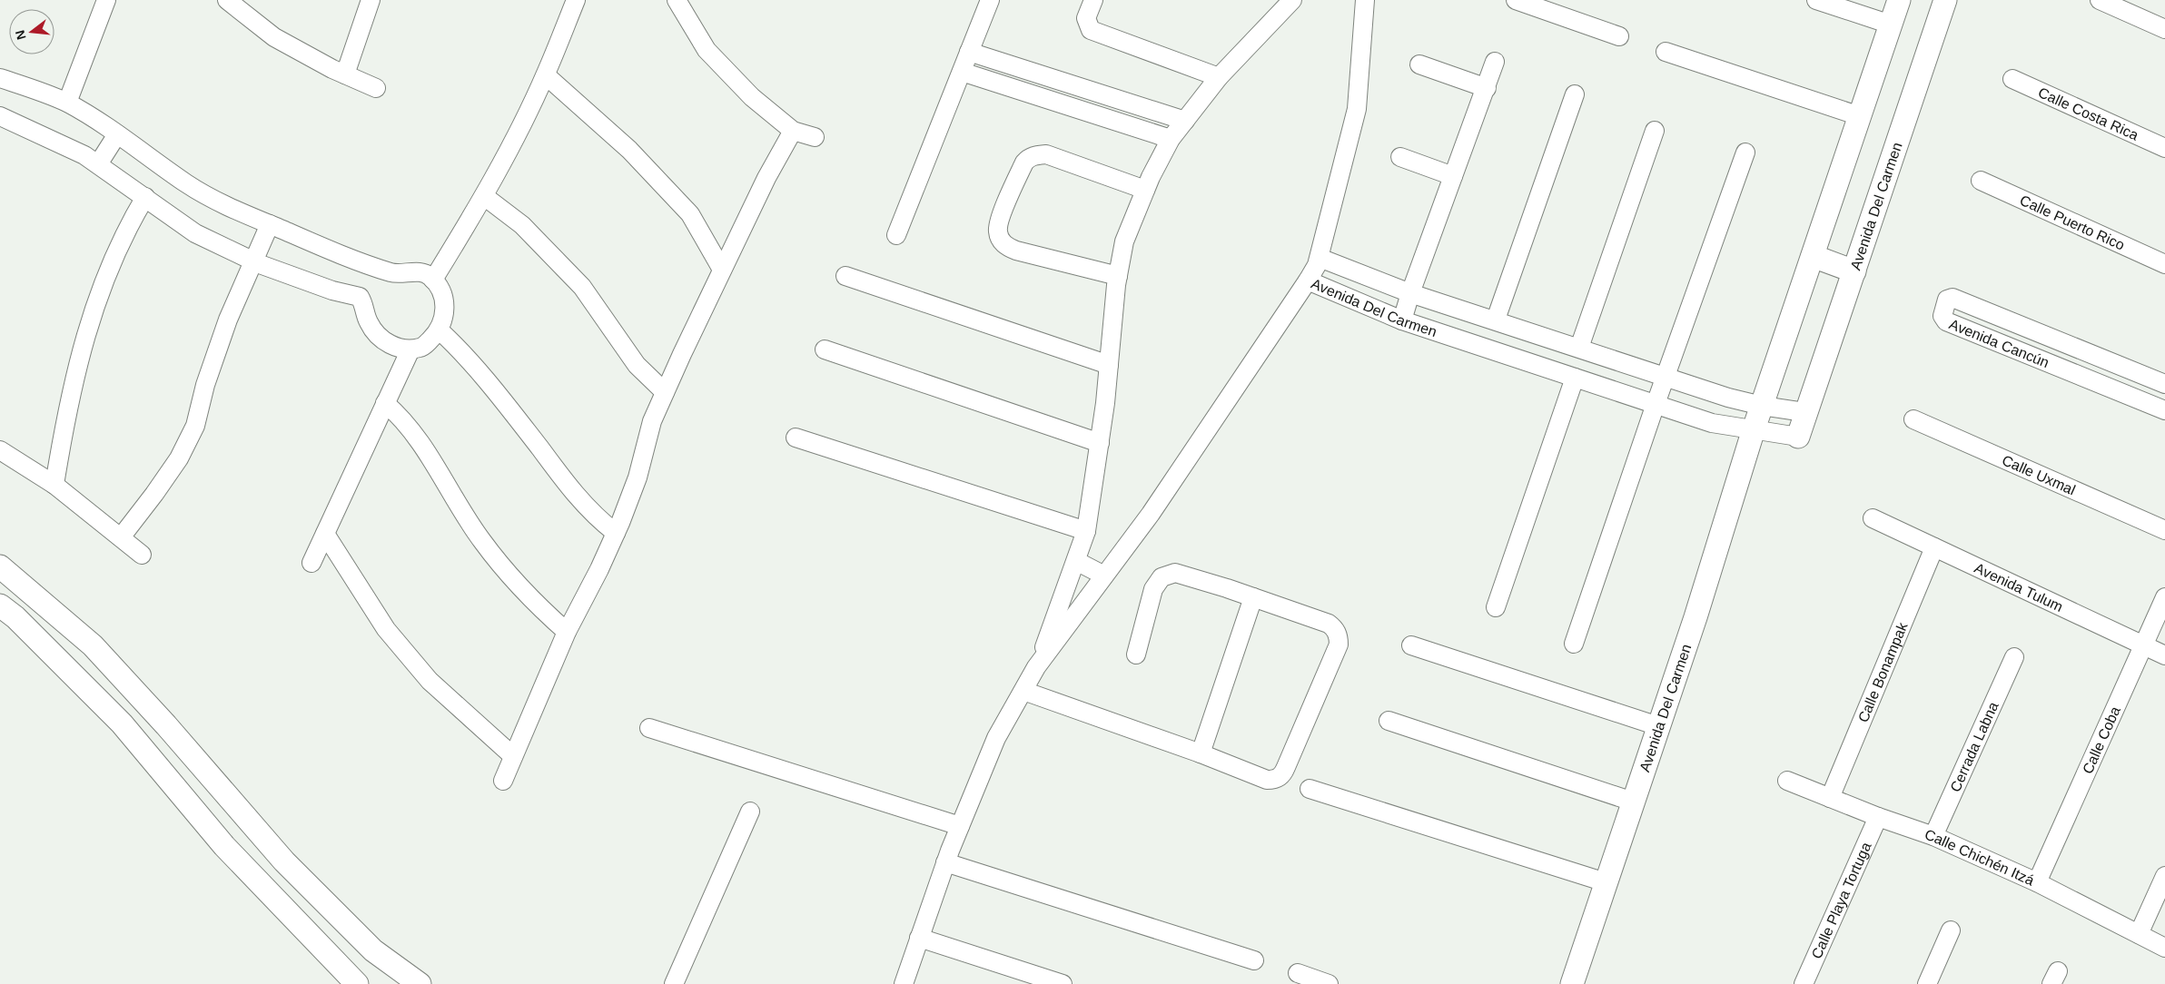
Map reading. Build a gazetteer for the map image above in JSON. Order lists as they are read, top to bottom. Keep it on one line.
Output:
{"streets":{"main road":["Avenida Del Carmen"],"street":["Calle Costa Rica","Calle Puerto Rico","Avenida Cancún","Calle Uxmal","Avenida Tulum","Calle Bonampak","Calle Coba","Cerrada Labna","Calle Chichén Itzá","Calle Playa Tortuga"]},"crossings":[["Avenida Tulum","Calle Bonampak"],["Avenida Tulum","Calle Coba"],["Calle Bonampak","Calle Chichén Itzá"],["Calle Coba","Calle Chichén Itzá"],["Cerrada Labna","Calle Chichén Itzá"],["Calle Chichén Itzá","Calle Playa Tortuga"]],"north":"left"}
